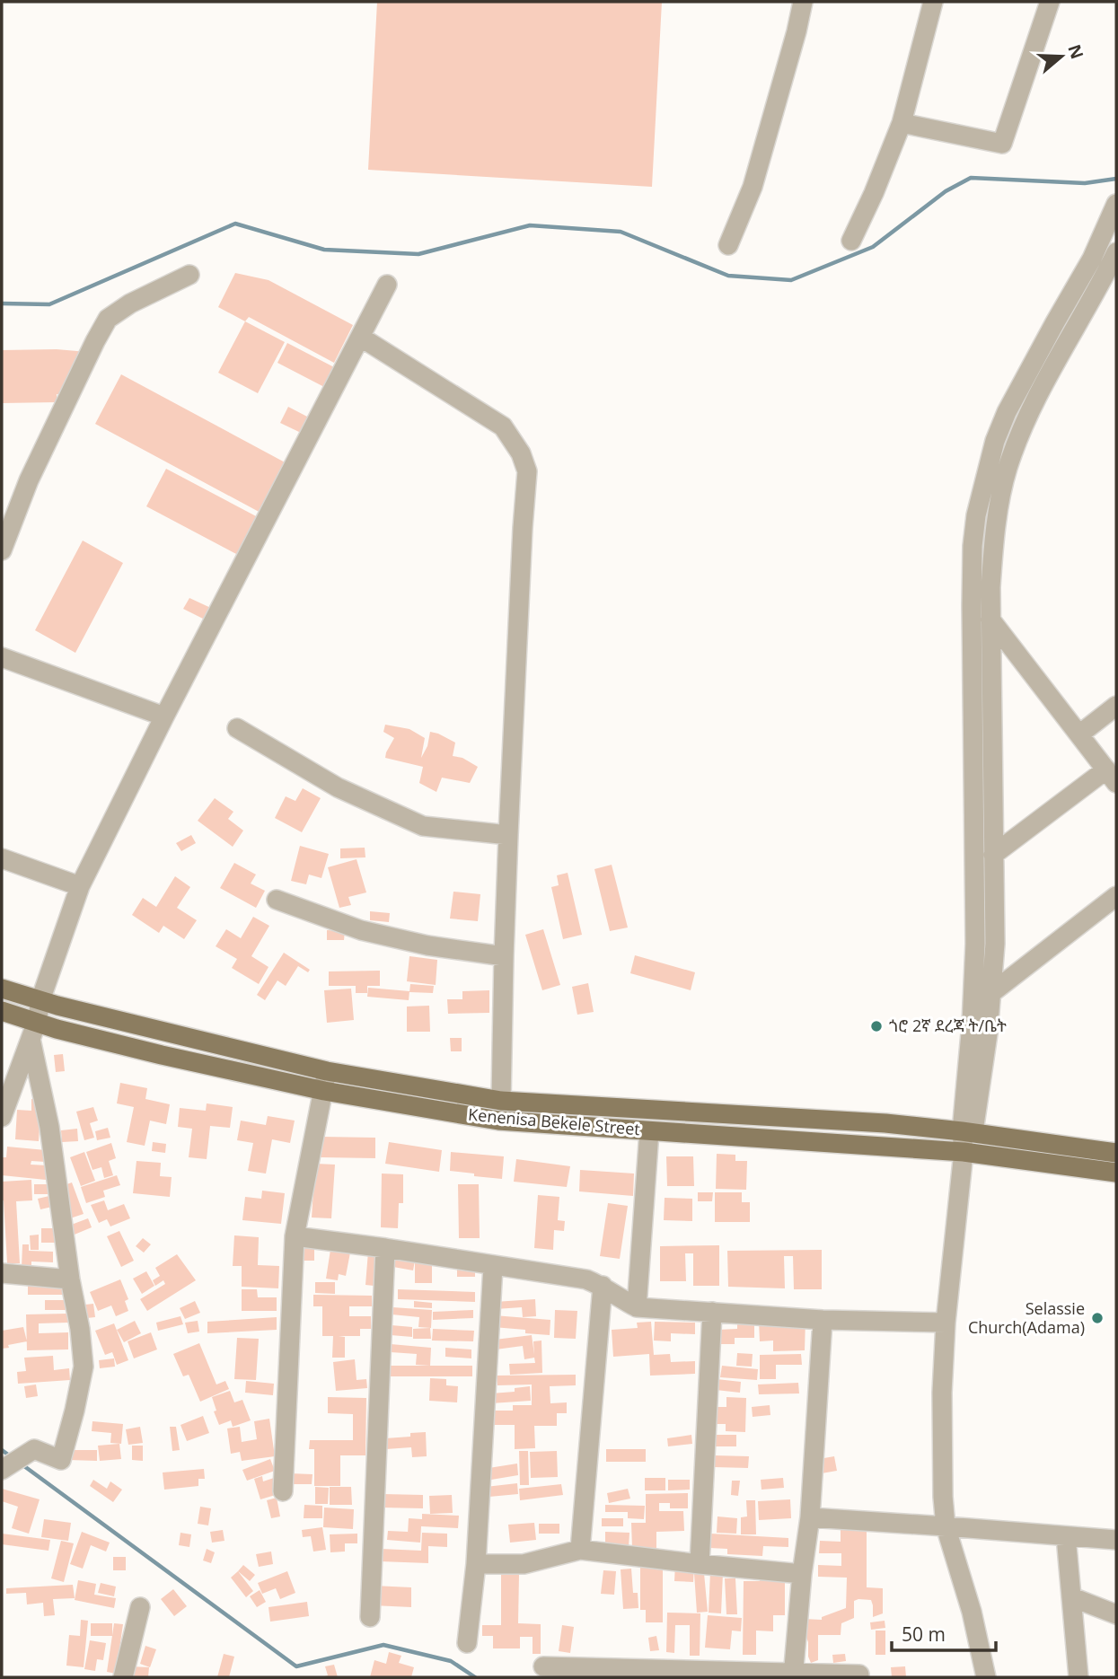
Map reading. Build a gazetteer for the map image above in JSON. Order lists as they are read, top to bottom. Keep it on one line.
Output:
{"streets":{"main road":["Kenenisa Bekele Street"]},"places":["ጎሮ 2ኛ ደረጃ ት/ቤት","Selassie Church(Adama)"],"scale_bar":"50 m","north":"right"}
